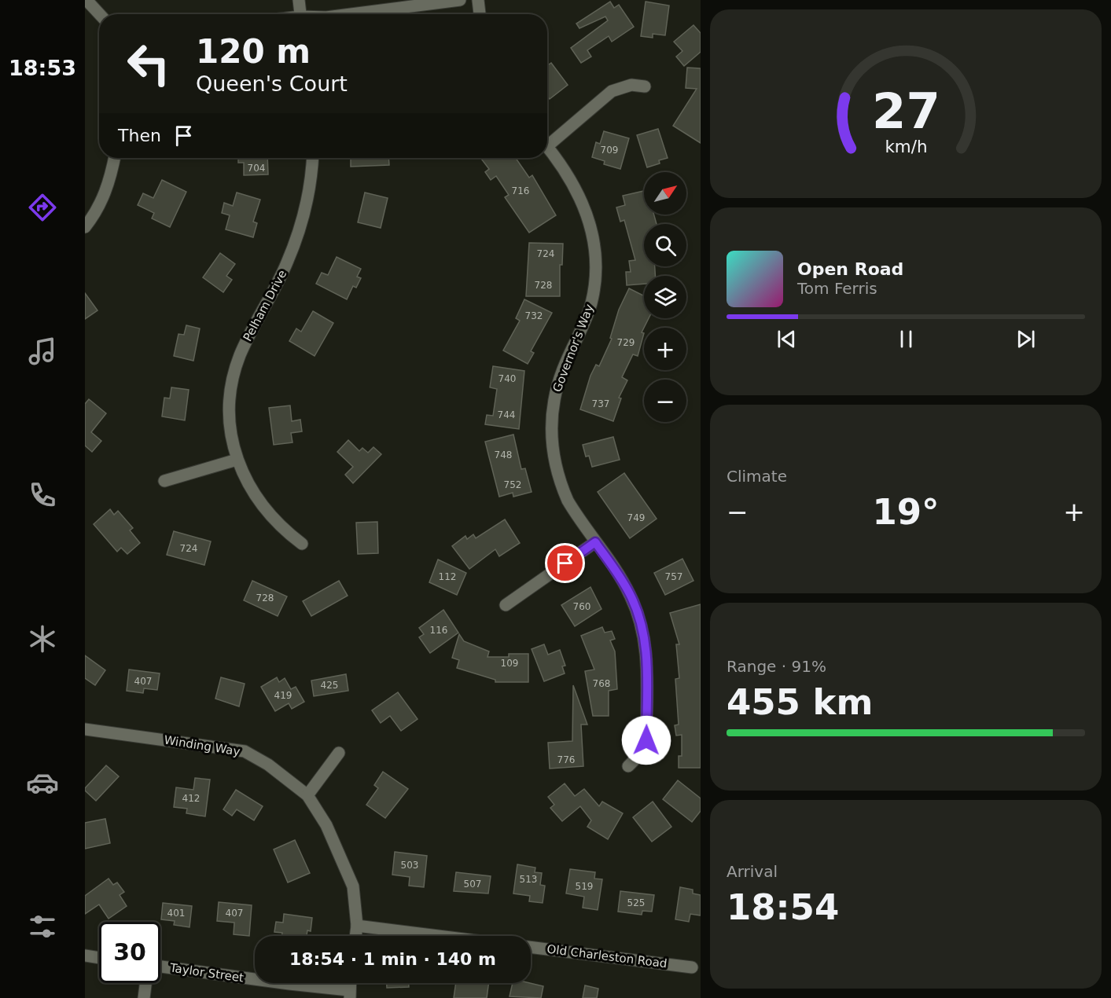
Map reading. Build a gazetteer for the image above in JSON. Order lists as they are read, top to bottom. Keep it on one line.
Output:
{"streets":{"street":["Pelham Drive","Governor's Way","Winding Way","Old Charleston Road","Taylor Street"]},"house_numbers":["709","704","716","724","728","732","729","740","737","744","748","752","749","724","112","757","728","760","116","109","407","768","425","419","776","412","503","513","507","519","525","401","407"],"north":"top right","page":{"tabs":"18:53","turn":["120 m","Queen's Court"],"then":"Then","map_buttons":["+","−"],"song":["Open Road","Tom Ferris"],"tile":["Climate",["Range · 91%","455 km"],["Arrival","18:54"]],"heat":["−","19°","+"],"limit":"30","trip":"18:54 · 1 min · 140 m","gauge":["27","km/h"]}}
